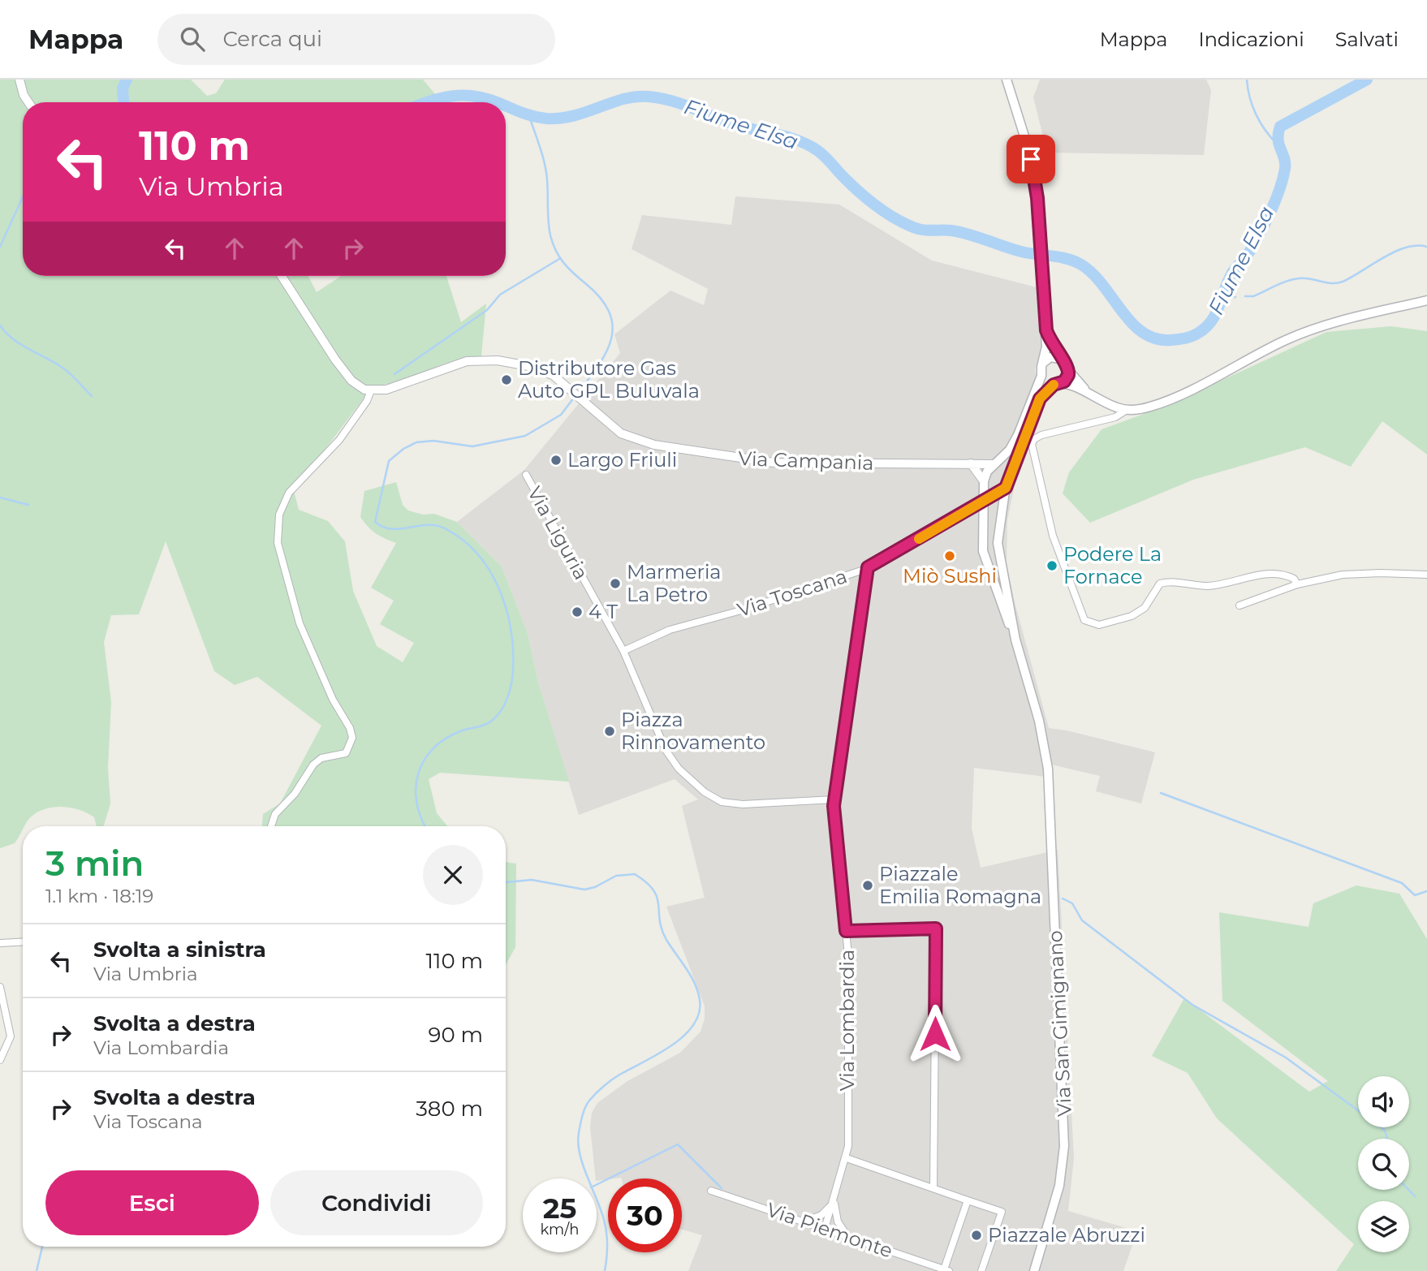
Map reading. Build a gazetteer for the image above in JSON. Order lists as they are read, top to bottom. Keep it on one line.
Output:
{"streets":{"main road":["Via San Gimignano"],"street":["Via Campania","Via Liguria","Via Toscana","Via Lombardia","Via Piemonte"]},"crossings":[["Via Campania","Via San Gimignano"],["Via Liguria","Via Toscana"],["Via Toscana","Via Lombardia"],["Via Toscana","Via San Gimignano"],["Via Lombardia","Via Piemonte"]],"water":["Fiume Elsa"],"places":["Distributore Gas Auto GPL Buluvala","Largo Friuli","Miò Sushi","Podere La Fornace","Marmeria La Petro","4 T","Piazza Rinnovamento","Piazzale Emilia Romagna","Piazzale Abruzzi"],"page":{"header":"Mappa","search":"Cerca qui","nav":["Mappa","Indicazioni","Salvati"],"turn":["110 m","Via Umbria"],"heading":["3 min","1.1 km · 18:19"],"list":[{"name":"Svolta a sinistra","note":"Via Umbria","value":"110 m"},{"name":"Svolta a destra","note":"Via Lombardia","value":"90 m"},{"name":"Svolta a destra","note":"Via Toscana","value":"380 m"}],"buttons":["Esci","Condividi"],"speed":"25 km/h","limit":"30"}}
